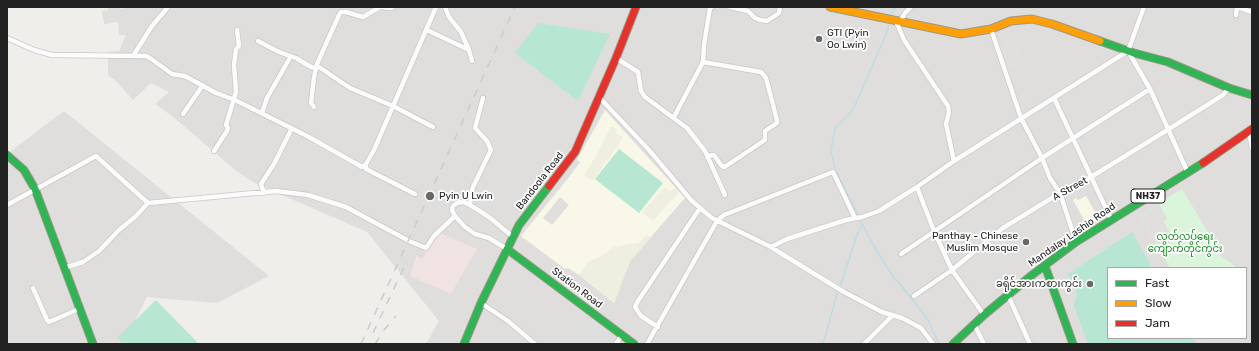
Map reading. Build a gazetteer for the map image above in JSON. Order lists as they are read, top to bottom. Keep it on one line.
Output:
{"streets":{"main road":["Bandoola Road","NH37","Mandalay Lashio Road","Station Road"],"street":["A Street"]},"crossings":[["Bandoola Road","Station Road"]],"parks":["လွတ်လပ်ရေး ကျောက်တိုင်ကွင်း"],"places":["GTI (Pyin Oo Lwin)","Pyin U Lwin","Panthay - Chinese Muslim Mosque","ခရိုင်အားကစားကွင်း"],"legend":["Fast","Slow","Jam"]}
